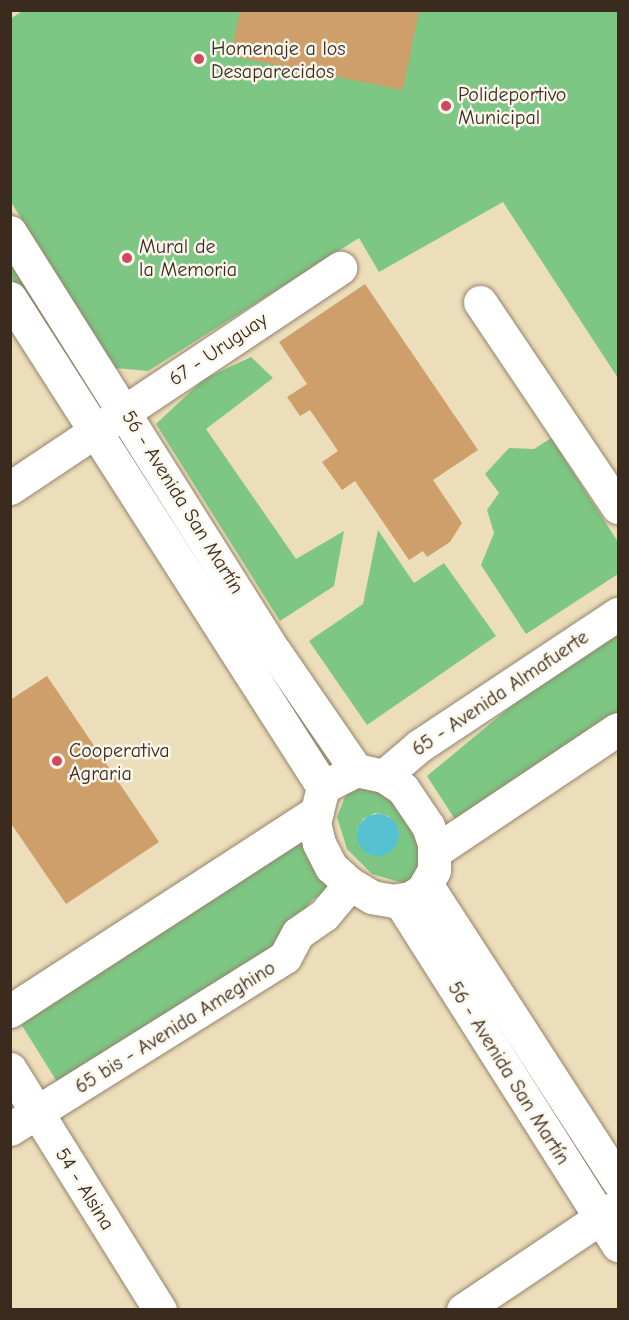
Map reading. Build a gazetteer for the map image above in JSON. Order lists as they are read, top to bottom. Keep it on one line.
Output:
{"streets":{"main road":["67 - Uruguay","56 - Avenida San Martín","65 - Avenida Almafuerte","65 bis - Avenida Ameghino","54 - Alsina"]},"crossings":[["67 - Uruguay","56 - Avenida San Martín"],["56 - Avenida San Martín","65 - Avenida Almafuerte"],["56 - Avenida San Martín","65 bis - Avenida Ameghino"],["65 - Avenida Almafuerte","65 bis - Avenida Ameghino"],["65 bis - Avenida Ameghino","54 - Alsina"]],"places":["Homenaje a los Desaparecidos","Polideportivo Municipal","Mural de la Memoria","Cooperativa Agraria"]}
